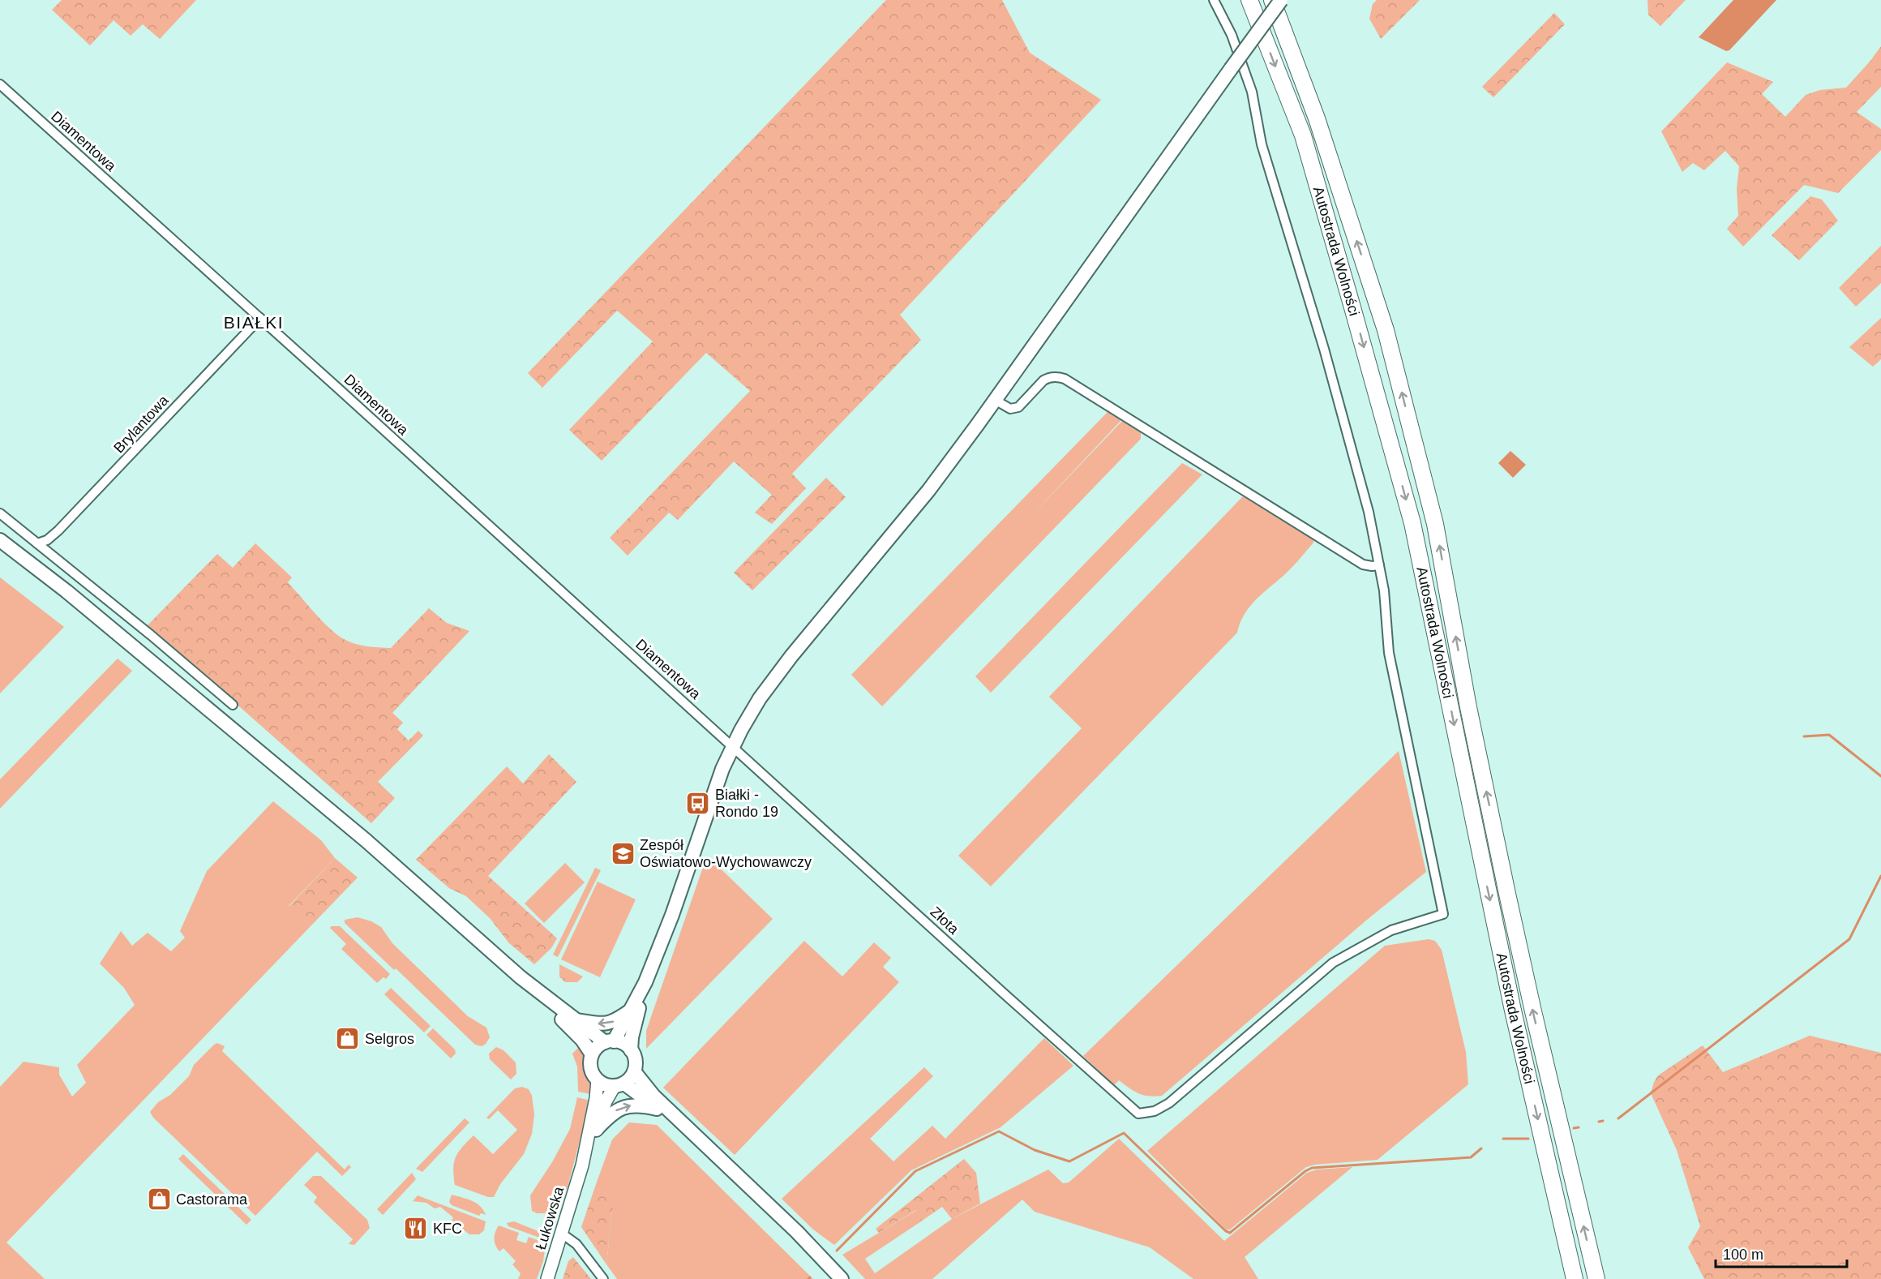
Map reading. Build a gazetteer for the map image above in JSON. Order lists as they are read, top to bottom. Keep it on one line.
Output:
{"streets":{"highway":["Autostrada Wolności"],"main road":["Łukowska"],"street":["Diamentowa","Brylantowa","Złota"]},"crossings":[["Diamentowa","Brylantowa"],["Diamentowa","Złota"]],"districts":["BIAŁKI"],"places":{"bus stop":["Białki - Rondo 19"],"school or university":["Zespół Oświatowo-Wychowawczy"],"shop":["Selgros","Castorama"],"restaurant":["KFC"]},"scale_bar":"100 m"}
